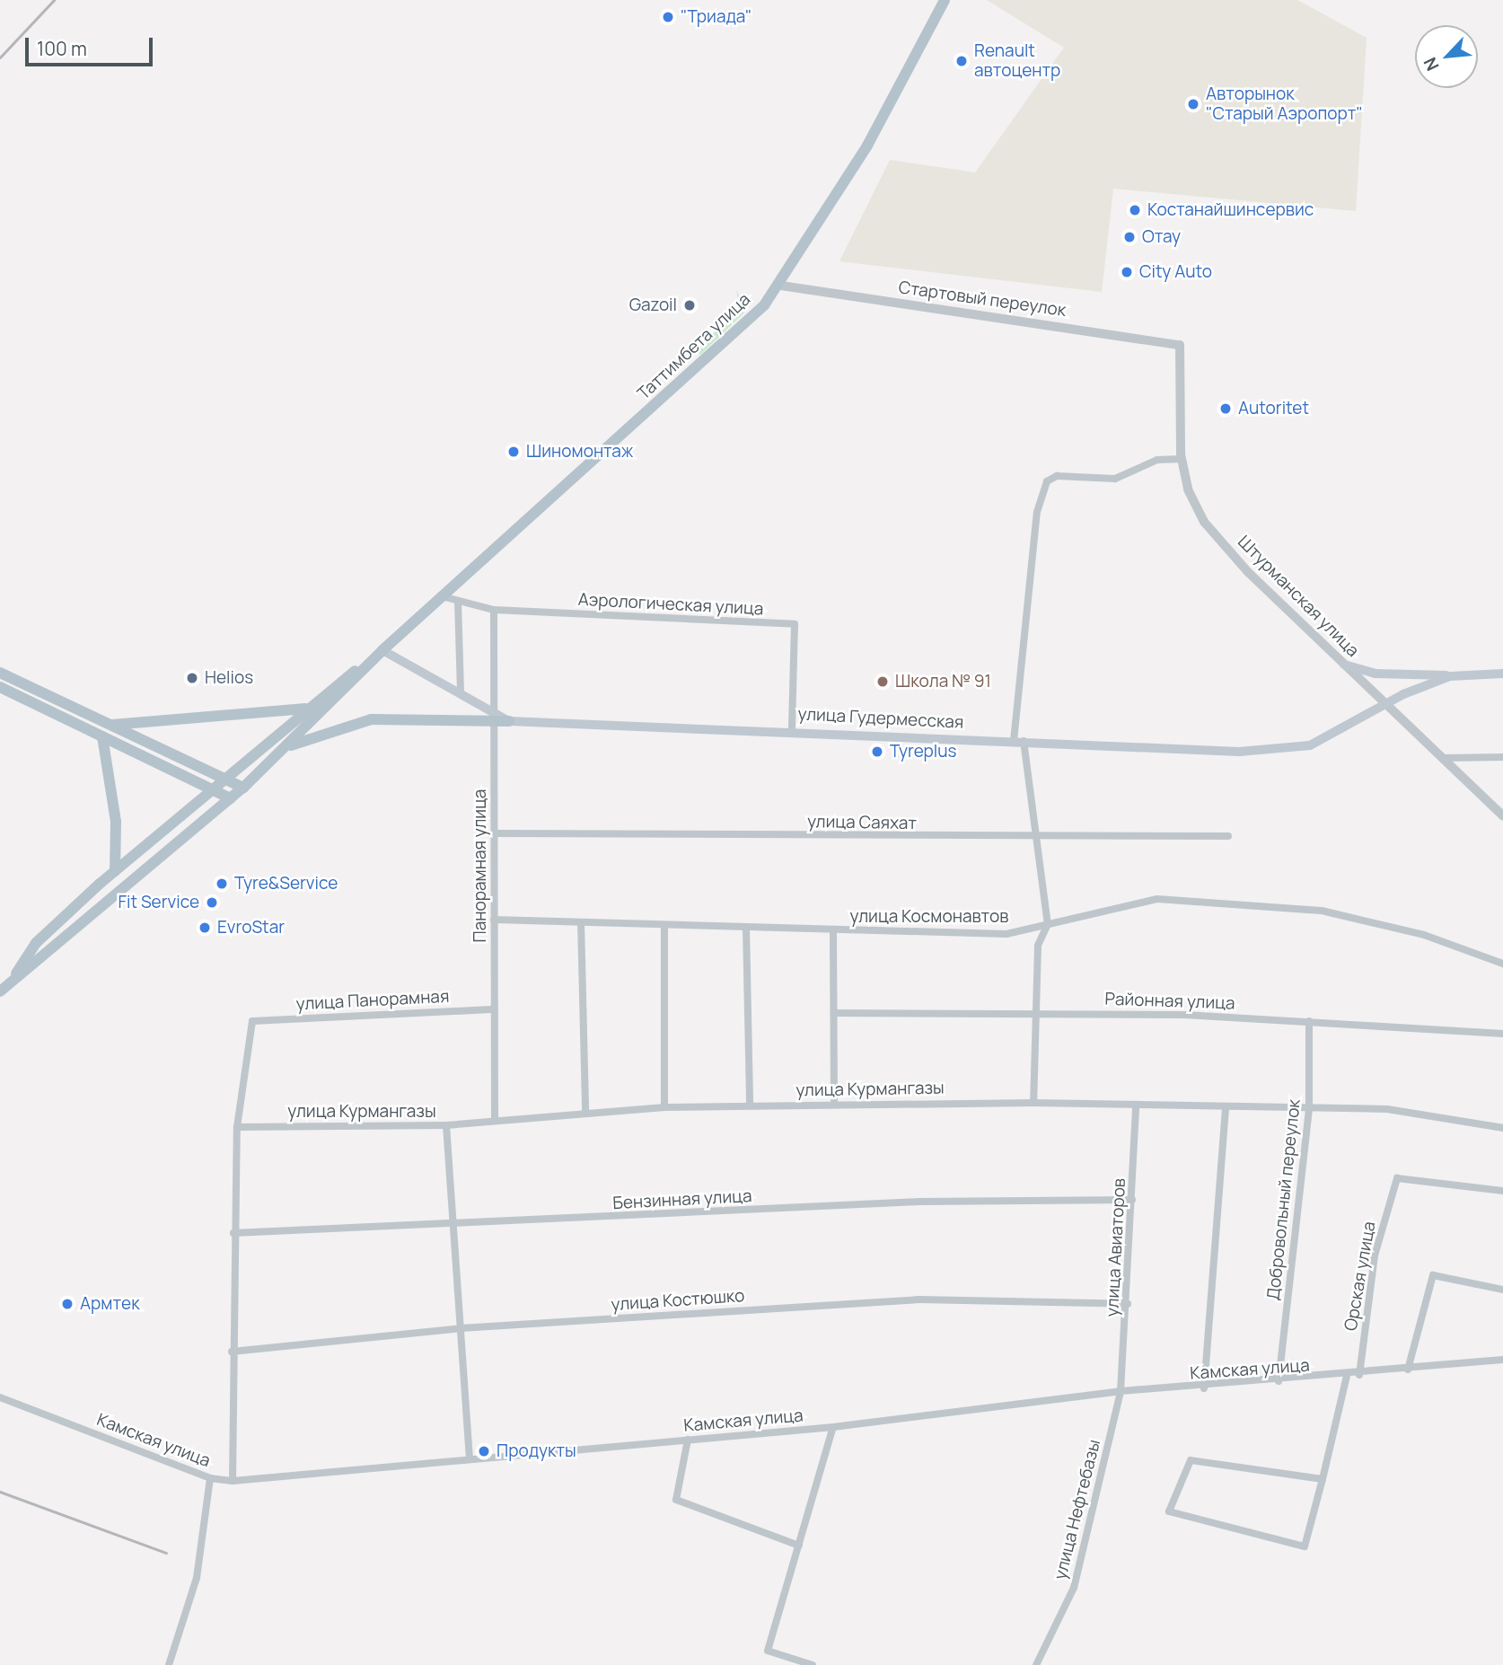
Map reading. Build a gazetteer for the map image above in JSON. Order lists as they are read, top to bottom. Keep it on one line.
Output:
{"streets":{"main road":["Таттимбета улица","улица Гудермесская"],"street":["Стартовый переулок","Штурманская улица","Аэрологическая улица","улица Саяхат","Панорамная улица","улица Космонавтов","улица Панорамная","Районная улица","улица Курмангазы","Бензинная улица","Добровольный переулок","улица Авиаторов","Орская улица","улица Костюшко","Камская улица","улица Нефтебазы"]},"crossings":[["Стартовый переулок","Таттимбета улица"],["Стартовый переулок","Штурманская улица"],["Таттимбета улица","Аэрологическая улица"],["Штурманская улица","улица Гудермесская"],["Аэрологическая улица","улица Гудермесская"],["Аэрологическая улица","Панорамная улица"],["улица Саяхат","Панорамная улица"],["Панорамная улица","улица Космонавтов"],["Панорамная улица","улица Панорамная"],["Панорамная улица","улица Курмангазы"],["улица Панорамная","улица Курмангазы"],["Районная улица","Добровольный переулок"],["улица Курмангазы","Добровольный переулок"],["улица Курмангазы","улица Авиаторов"],["Бензинная улица","улица Авиаторов"],["Добровольный переулок","Камская улица"],["улица Авиаторов","улица Костюшко"],["улица Авиаторов","Камская улица"],["улица Авиаторов","улица Нефтебазы"],["Орская улица","Камская улица"],["Камская улица","улица Нефтебазы"]],"places":["\"Триада\"","Renault автоцентр","Авторынок \"Старый Аэропорт\"","Костанайшинсервис","Отау","City Auto","Gazoil","Autoritet","Шиномонтаж","Helios","Школа № 91","Tyreplus","Tyre&Service","Fit Service","EvroStar","Армтек","Продукты"],"scale_bar":"100 m","north":"bottom left"}
